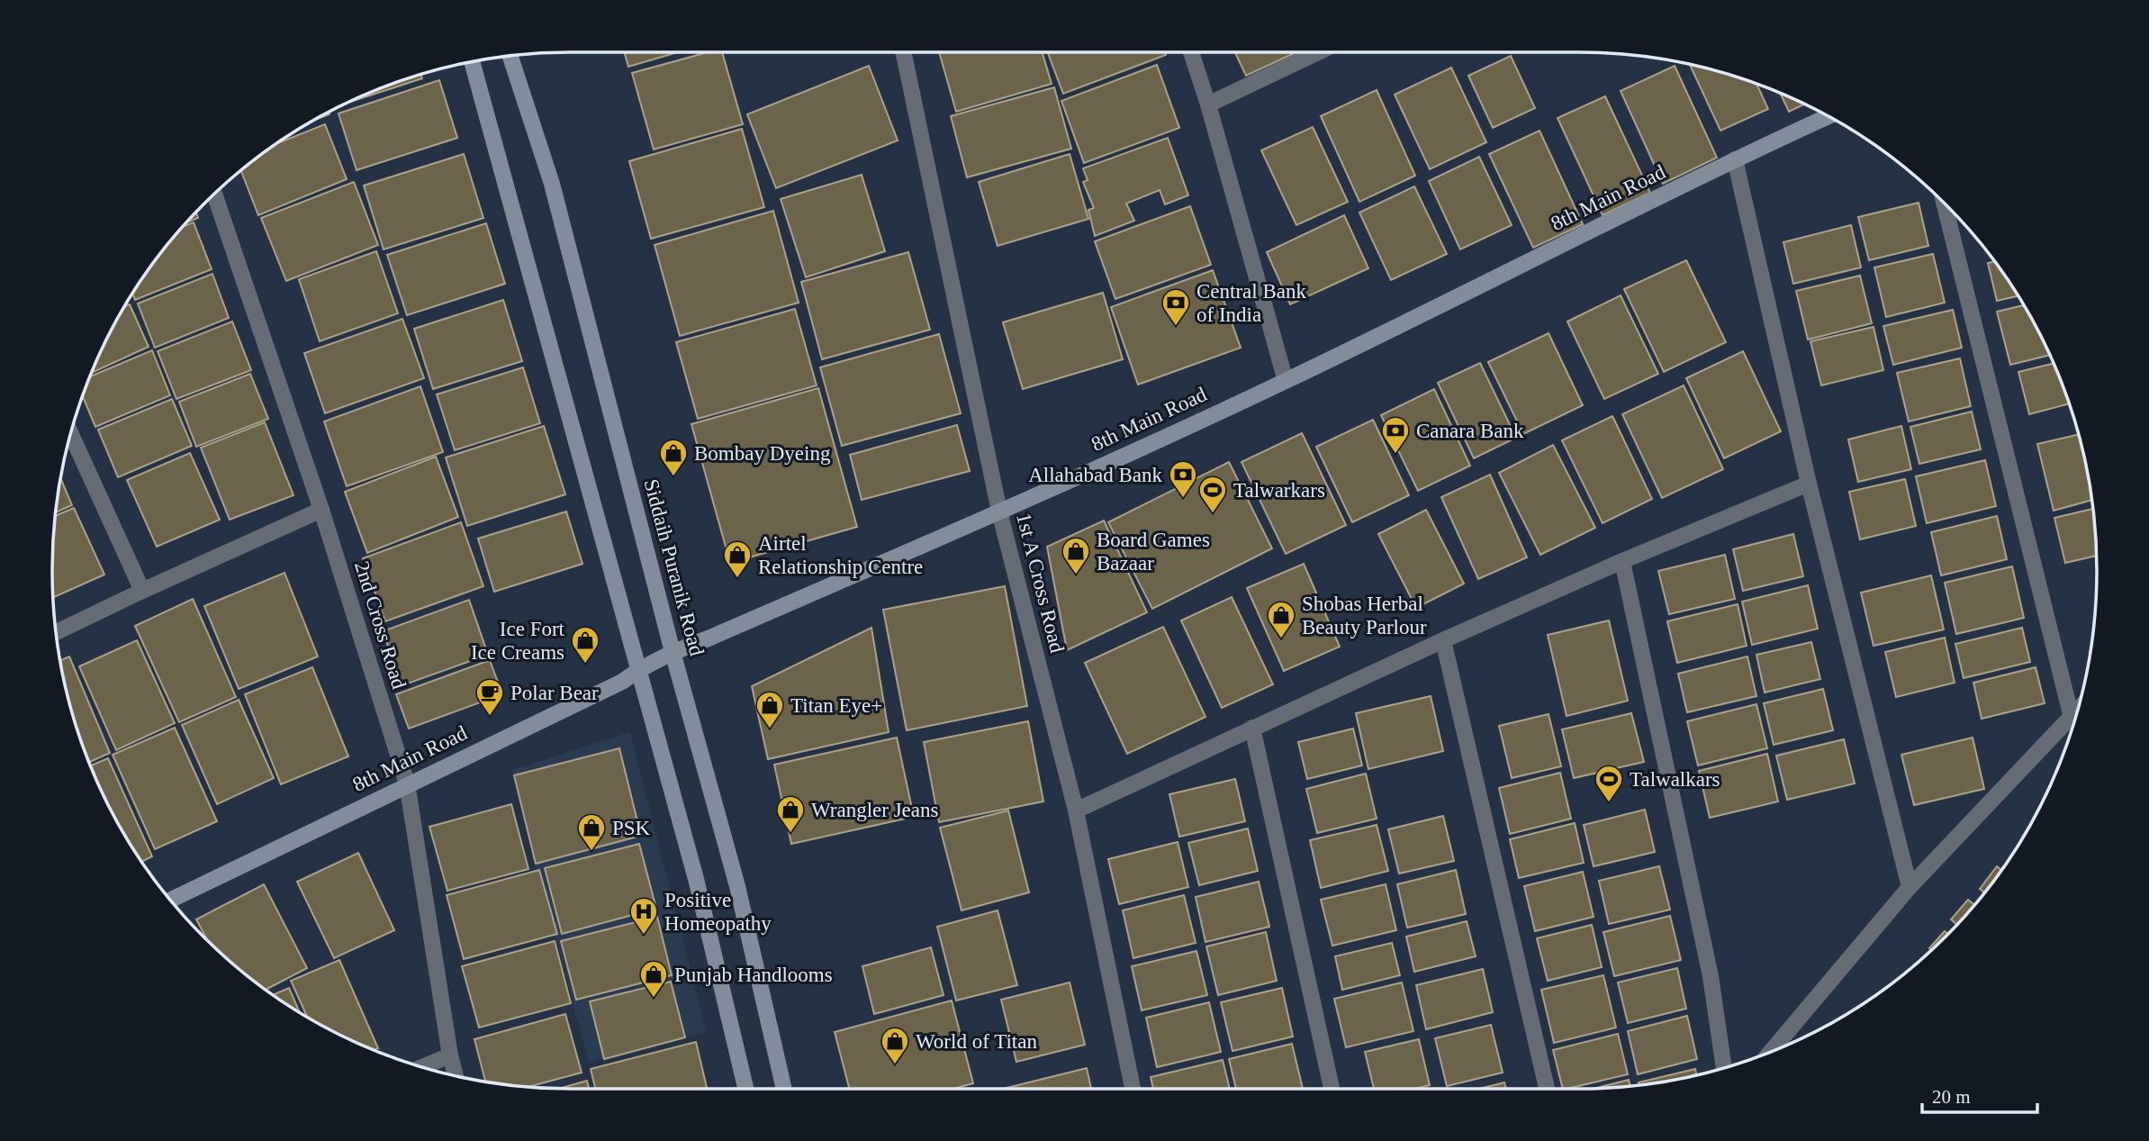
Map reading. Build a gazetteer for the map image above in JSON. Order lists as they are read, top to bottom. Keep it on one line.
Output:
{"streets":{"main road":["8th Main Road","Siddaih Puranik Road"],"street":["1st A Cross Road","2nd Cross Road"]},"crossings":[["8th Main Road","Siddaih Puranik Road"],["8th Main Road","1st A Cross Road"],["8th Main Road","2nd Cross Road"]],"places":{"bank":["Central Bank of India","Canara Bank","Allahabad Bank"],"shop":["Bombay Dyeing","Board Games Bazaar","Airtel Relationship Centre","Shobas Herbal Beauty Parlour","Ice Fort Ice Creams","Titan Eye+","Wrangler Jeans","PSK","Punjab Handlooms","World of Titan"],"sports":["Talwarkars","Talwalkars"],"cafe":["Polar Bear"],"hospital":["Positive Homeopathy"]},"scale_bar":"20 m"}
